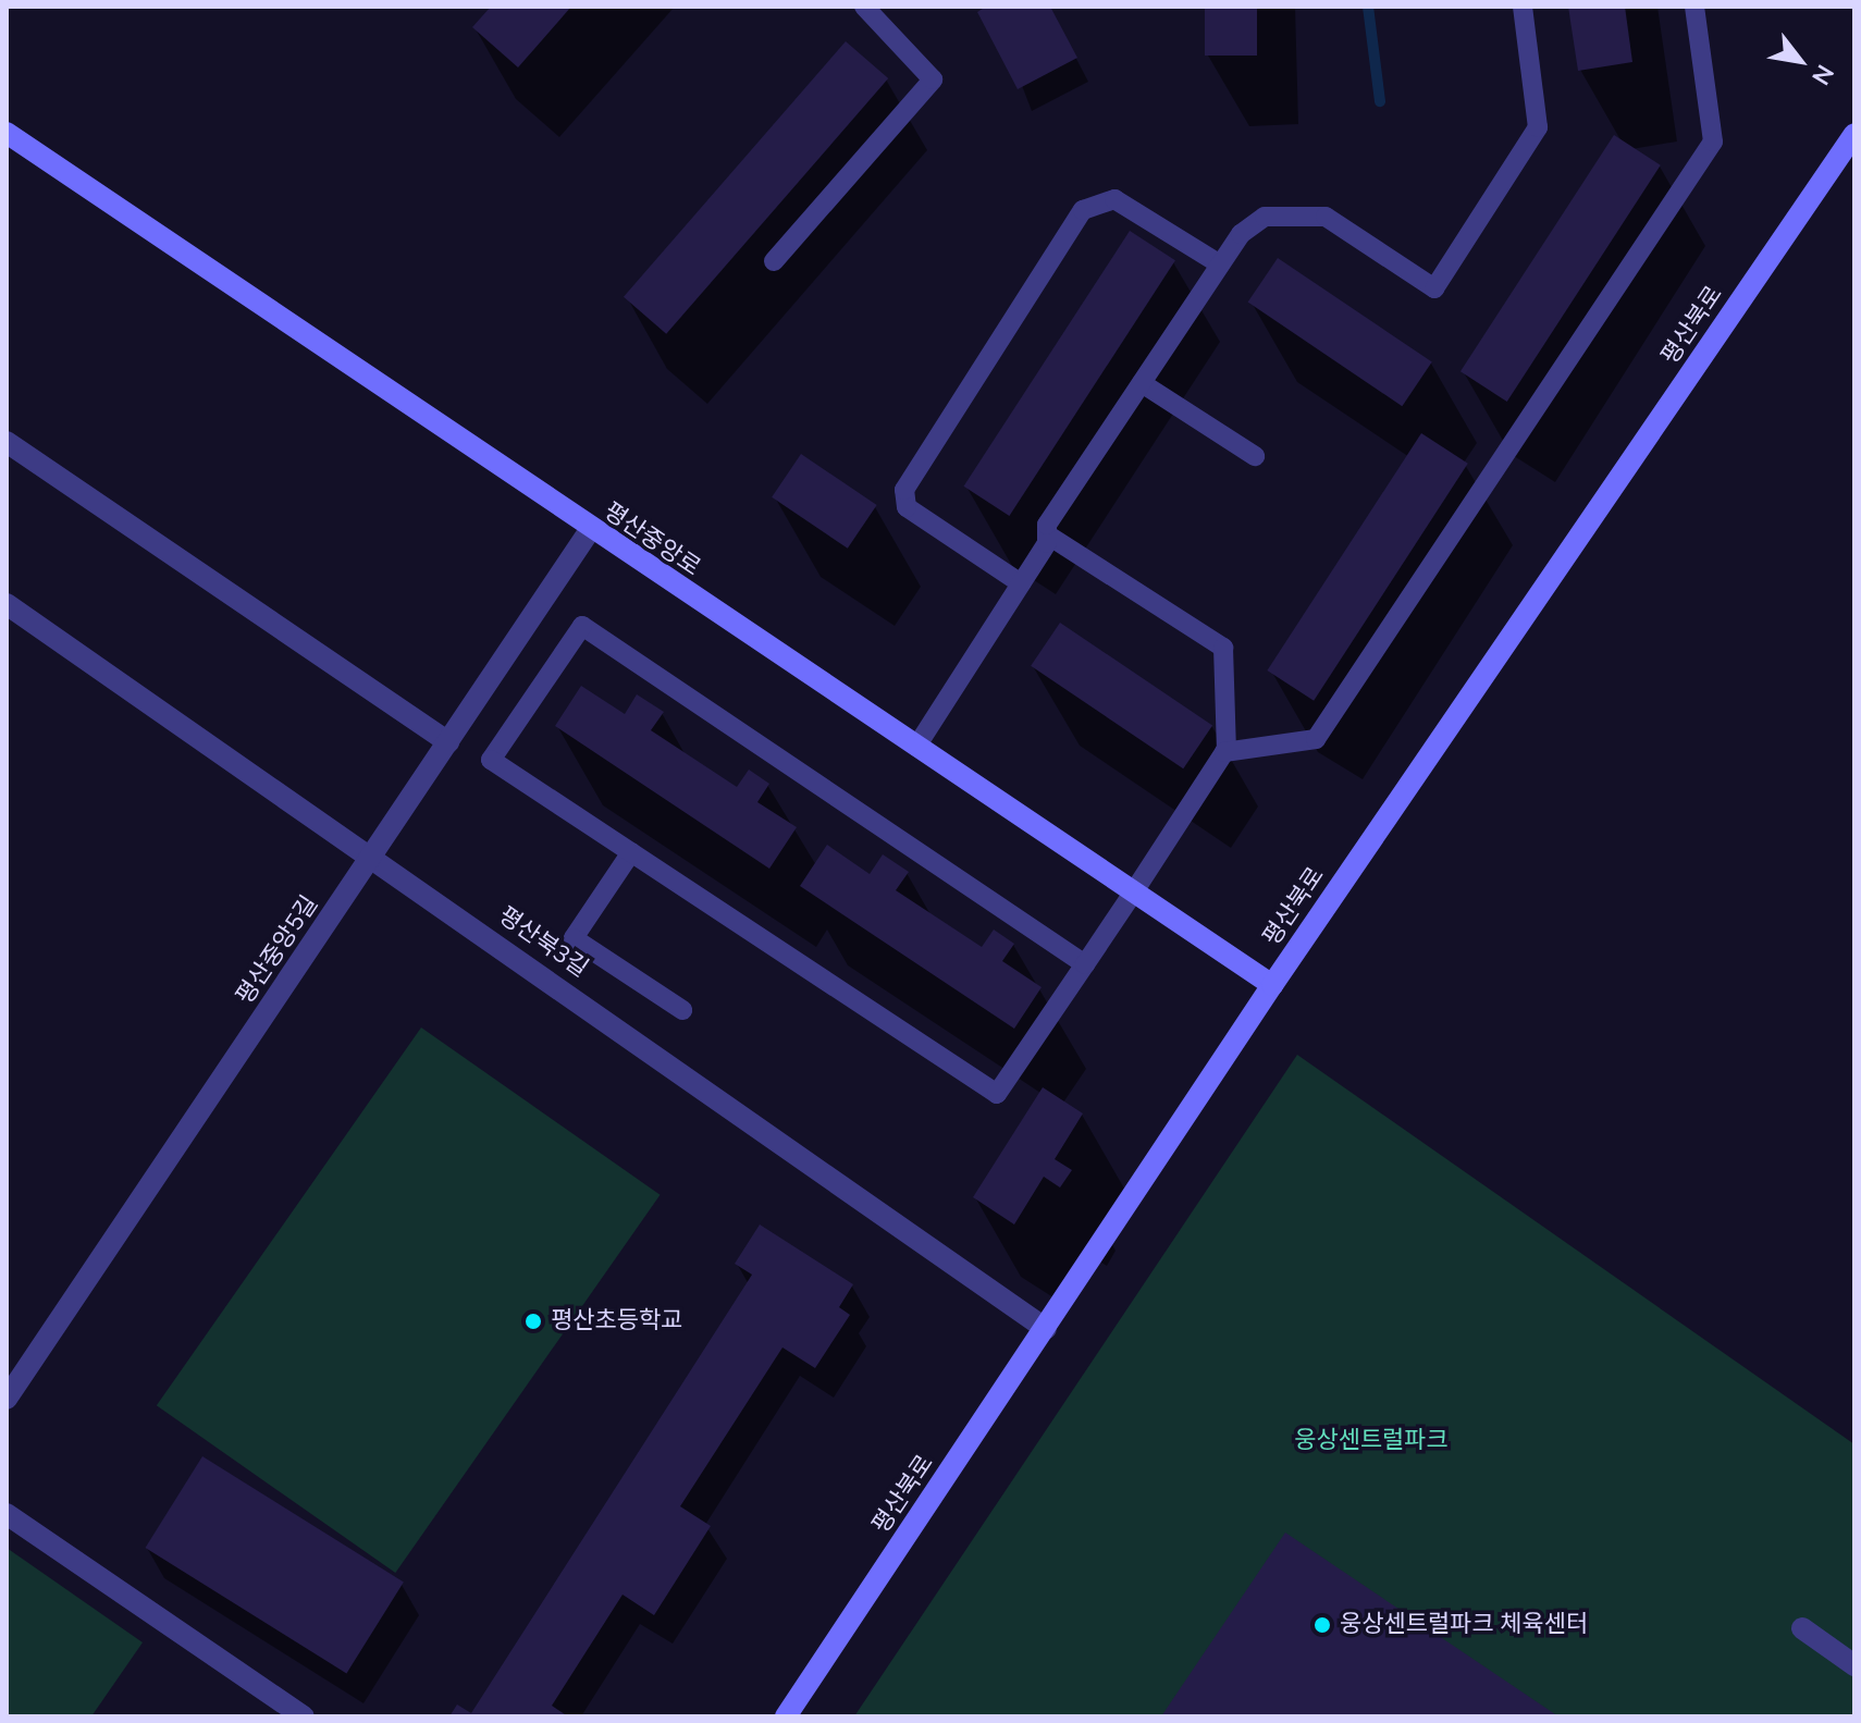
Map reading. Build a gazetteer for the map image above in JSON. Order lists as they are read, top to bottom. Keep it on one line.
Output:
{"streets":{"street":["평산북로","평산중앙로","평산북3길","평산중앙5길"]},"crossings":[["평산북로","평산중앙로"],["평산북로","평산북3길"],["평산중앙로","평산중앙5길"],["평산북3길","평산중앙5길"]],"parks":["웅상센트럴파크"],"places":["평산초등학교","웅상센트럴파크 체육센터"],"north":"bottom right"}
